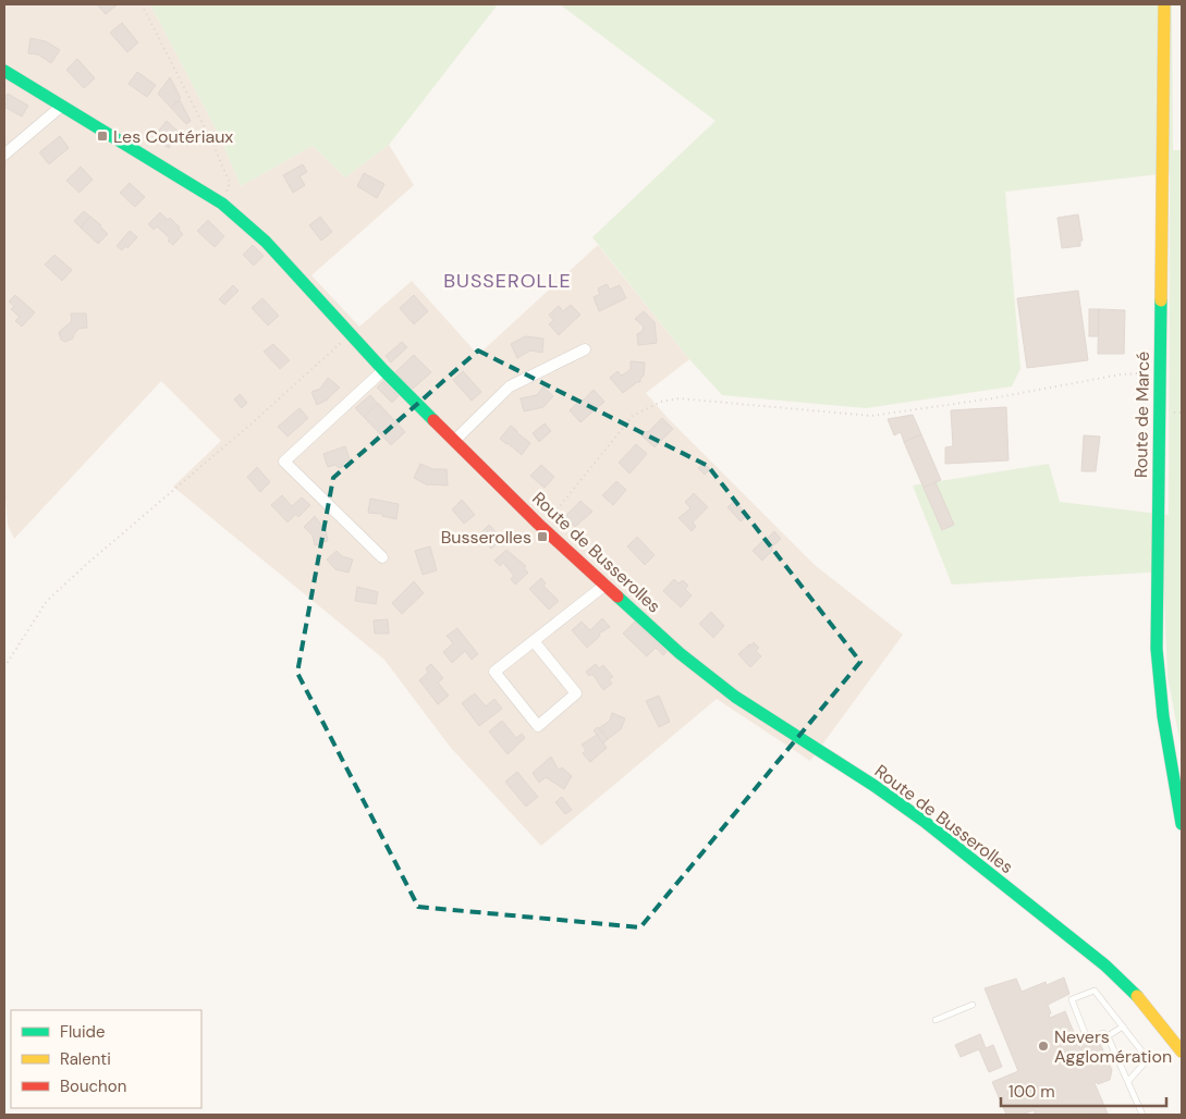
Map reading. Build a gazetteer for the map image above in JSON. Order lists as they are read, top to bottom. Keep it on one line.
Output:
{"streets":{"main road":["Route de Marcé","Route de Busserolles"]},"districts":["BUSSEROLLE"],"places":{"transit":["Les Coutériaux","Busserolles"],"other":["Nevers Agglomération"]},"legend":["Fluide","Ralenti","Bouchon"],"scale_bar":"100 m"}
